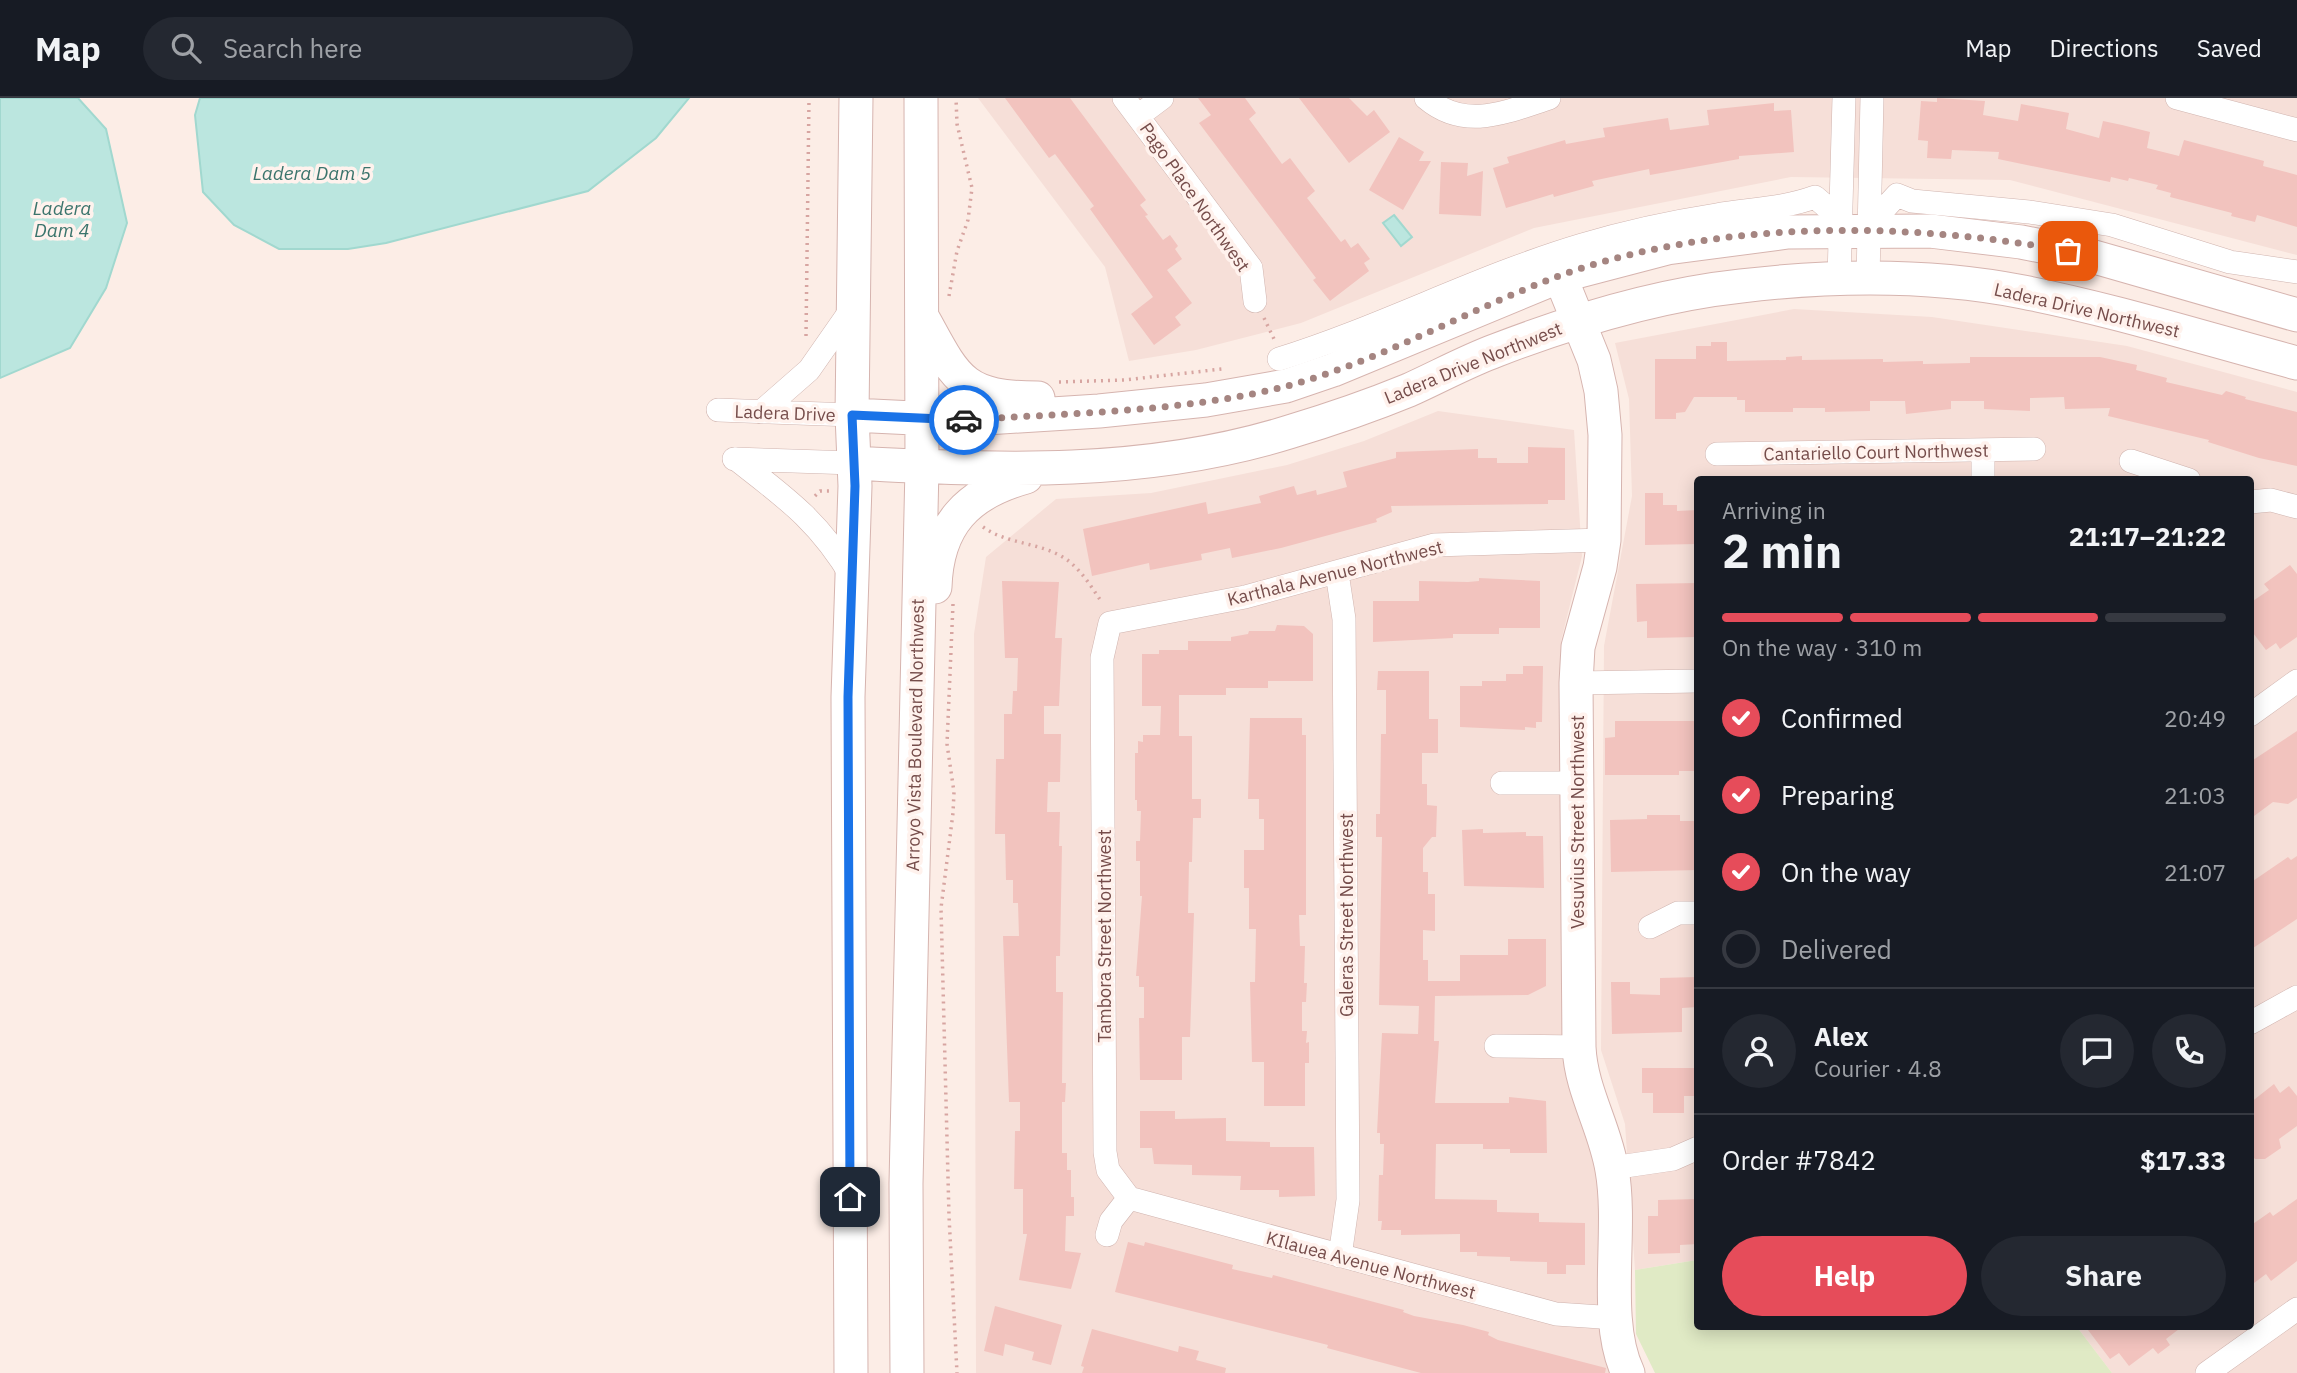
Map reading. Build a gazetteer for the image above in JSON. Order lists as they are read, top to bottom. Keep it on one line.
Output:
{"streets":{"main road":["Ladera Drive Northwest","Arroyo Vista Boulevard Northwest","Vesuvius Street Northwest"],"street":["Pago Place Northwest","Ladera Drive","Cantariello Court Northwest","Karthala Avenue Northwest","Galeras Street Northwest","Tambora Street Northwest","KIlauea Avenue Northwest"]},"crossings":[["Ladera Drive Northwest","Arroyo Vista Boulevard Northwest"],["Ladera Drive Northwest","Vesuvius Street Northwest"],["Karthala Avenue Northwest","Vesuvius Street Northwest"],["Karthala Avenue Northwest","Galeras Street Northwest"],["Karthala Avenue Northwest","Tambora Street Northwest"],["Vesuvius Street Northwest","KIlauea Avenue Northwest"],["Galeras Street Northwest","KIlauea Avenue Northwest"],["Tambora Street Northwest","KIlauea Avenue Northwest"]],"water":["Ladera Dam 5","Ladera Dam 4"],"page":{"header":"Map","search":"Search here","nav":["Map","Directions","Saved"],"heading":["2 min","Arriving in","21:17–21:22"],"panel":["Alex","Courier · 4.8","Order #7842","$17.33"],"bar":"On the way · 310 m","list":[["Confirmed","20:49"],["Preparing","21:03"],["On the way","21:07"],"Delivered"],"buttons":["Help","Share"]}}
